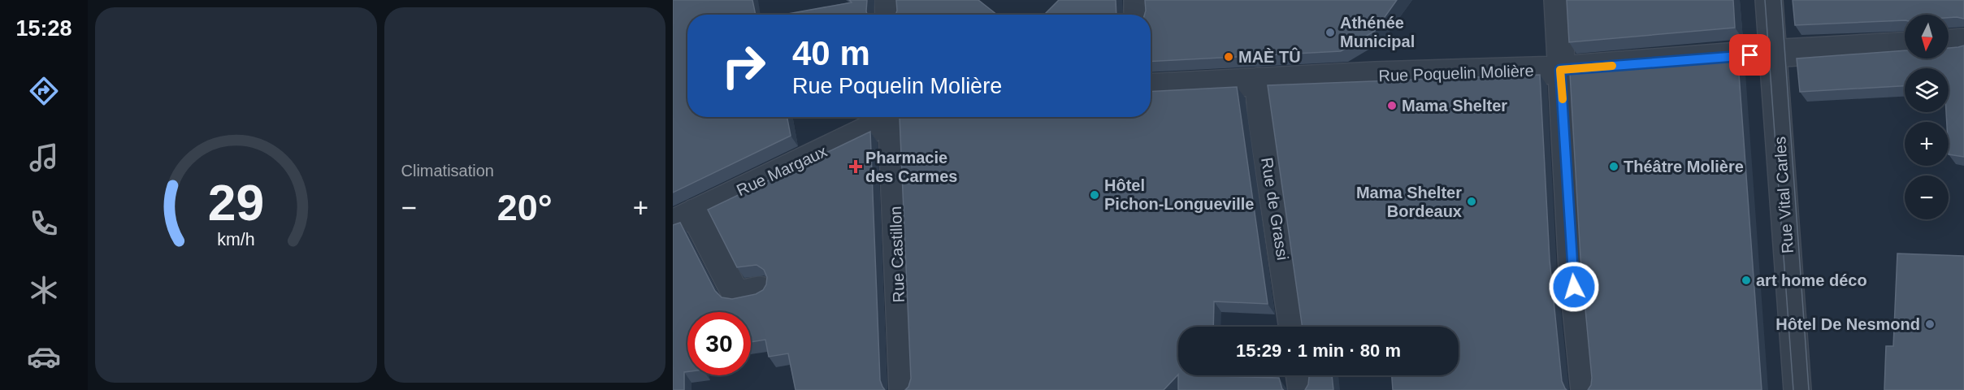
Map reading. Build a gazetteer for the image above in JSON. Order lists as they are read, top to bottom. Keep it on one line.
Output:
{"streets":{"street":["Rue Poquelin Molière","Rue Margaux","Rue Vital Carles","Rue de Grassi","Rue Castillon"]},"crossings":[["Rue Poquelin Molière","Rue Vital Carles"],["Rue Poquelin Molière","Rue de Grassi"]],"places":{"other":["Athénée Municipal","MAÈ TÛ","Mama Shelter","Théâtre Molière","Hôtel Pichon-Longueville","Mama Shelter Bordeaux","art home déco","Hôtel De Nesmond"],"health":["Pharmacie des Carmes"]},"north":"bottom","page":{"tabs":"15:28","tile":"Climatisation","map_buttons":["+","−"],"turn":["40 m","Rue Poquelin Molière"],"heat":["−","20°","+"],"limit":"30","trip":"15:29 · 1 min · 80 m","gauge":["29","km/h"]}}
